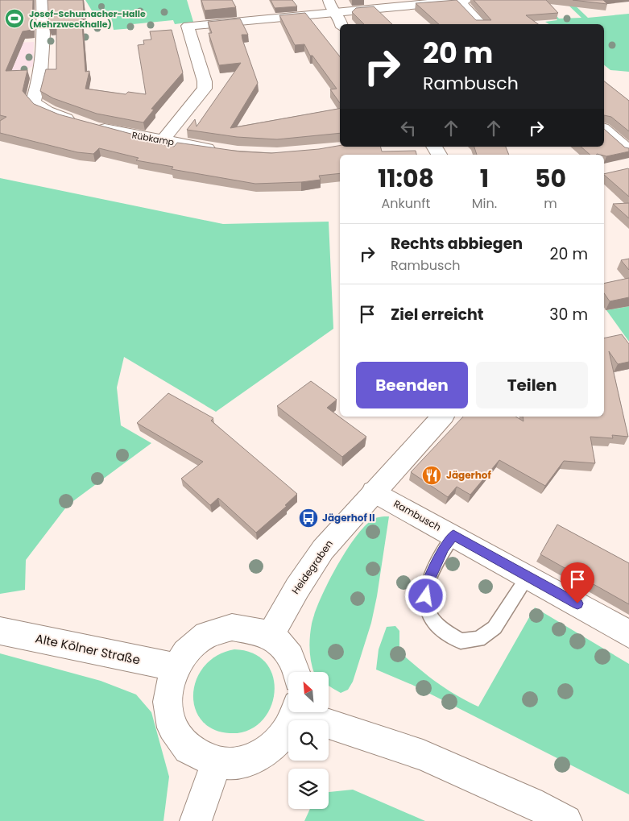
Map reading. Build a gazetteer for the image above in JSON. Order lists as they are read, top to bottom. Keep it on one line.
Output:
{"streets":{"street":["Rübkamp","Rambusch","Heidegraben","Alte Kölner Straße"]},"crossings":[["Rambusch","Heidegraben"]],"places":{"sports":["Josef-Schumacher-Halle (Mehrzweckhalle)"],"restaurant":["Jägerhof"],"bus stop":["Jägerhof II"]},"north":"top left","page":{"turn":["20 m","Rambusch"],"eta":["11:08","Ankunft","1","Min.","50","m"],"list":[{"name":"Rechts abbiegen","note":"Rambusch","value":"20 m"},{"name":"Ziel erreicht","value":"30 m"}],"buttons":["Beenden","Teilen"]}}
